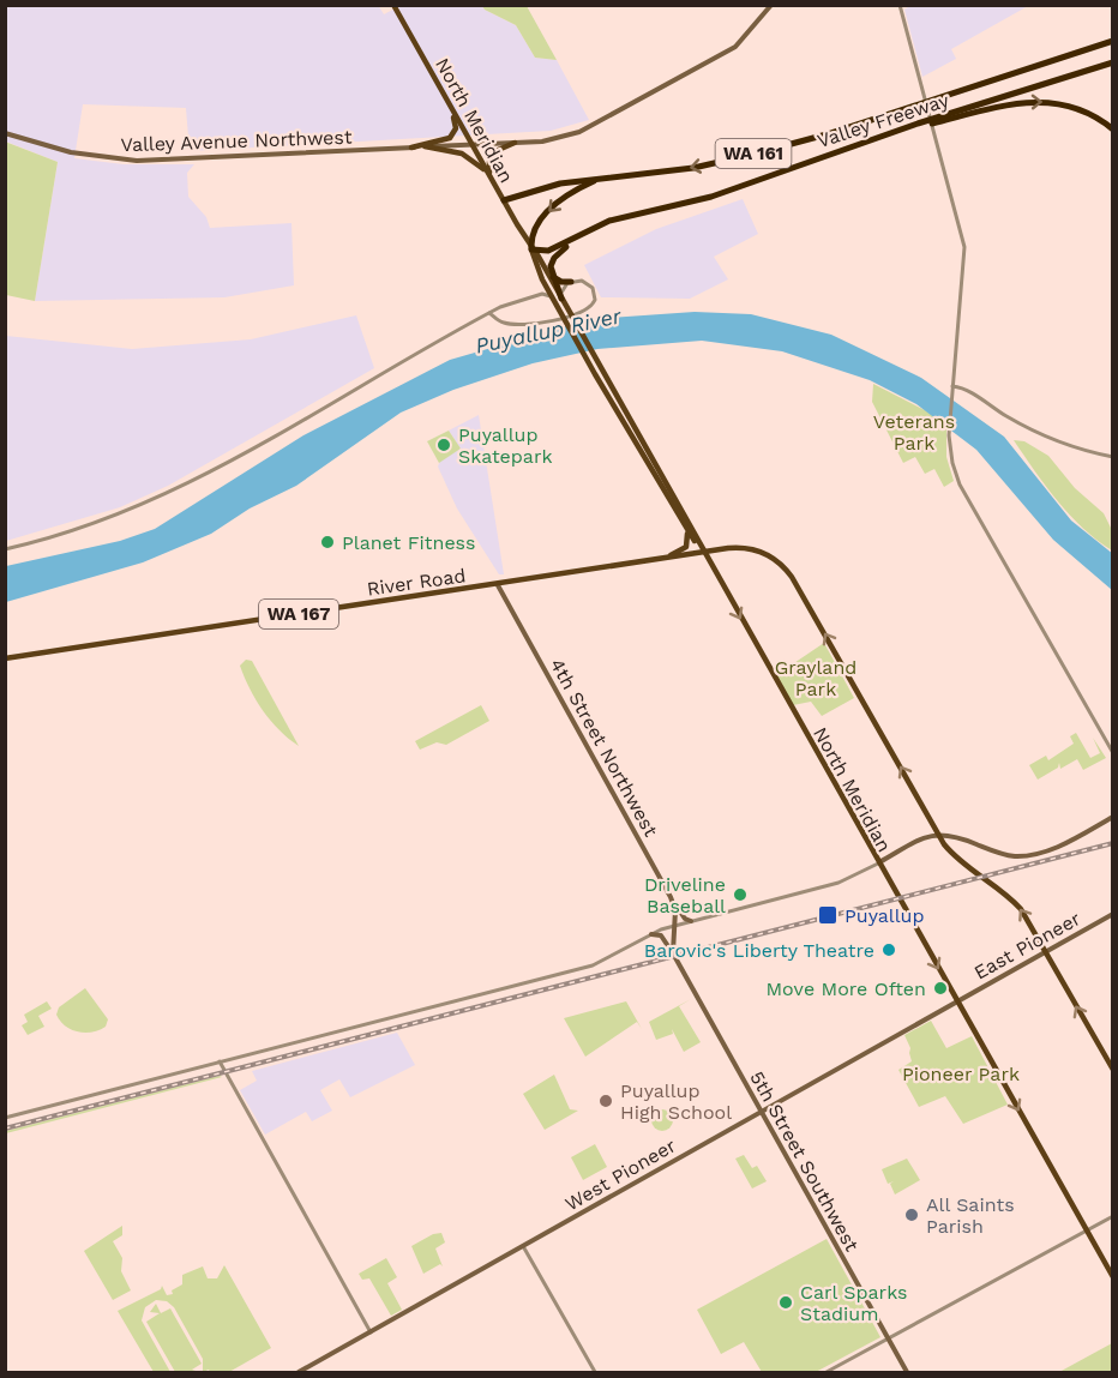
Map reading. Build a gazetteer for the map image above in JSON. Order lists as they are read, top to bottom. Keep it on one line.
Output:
{"streets":{"highway":["Valley Freeway","WA 161"],"main road":["North Meridian","Valley Avenue Northwest","River Road","WA 167","4th Street Northwest","East Pioneer","5th Street Southwest","West Pioneer"]},"crossings":[["North Meridian","Valley Avenue Northwest"],["North Meridian","WA 161"],["North Meridian","River Road"],["North Meridian","WA 167"],["North Meridian","East Pioneer"],["North Meridian","West Pioneer"],["Valley Freeway","WA 161"],["River Road","WA 167"],["River Road","4th Street Northwest"],["River Road","East Pioneer"],["4th Street Northwest","5th Street Southwest"],["East Pioneer","West Pioneer"],["5th Street Southwest","West Pioneer"]],"one_way":["North Meridian","River Road"],"water":["Puyallup River"],"parks":["Veterans Park","Grayland Park","Pioneer Park"],"places":{"other":["Puyallup Skatepark","Planet Fitness","Driveline Baseball","Barovic's Liberty Theatre","Move More Often","Puyallup High School","All Saints Parish","Carl Sparks Stadium"],"transit":["Puyallup"]}}
